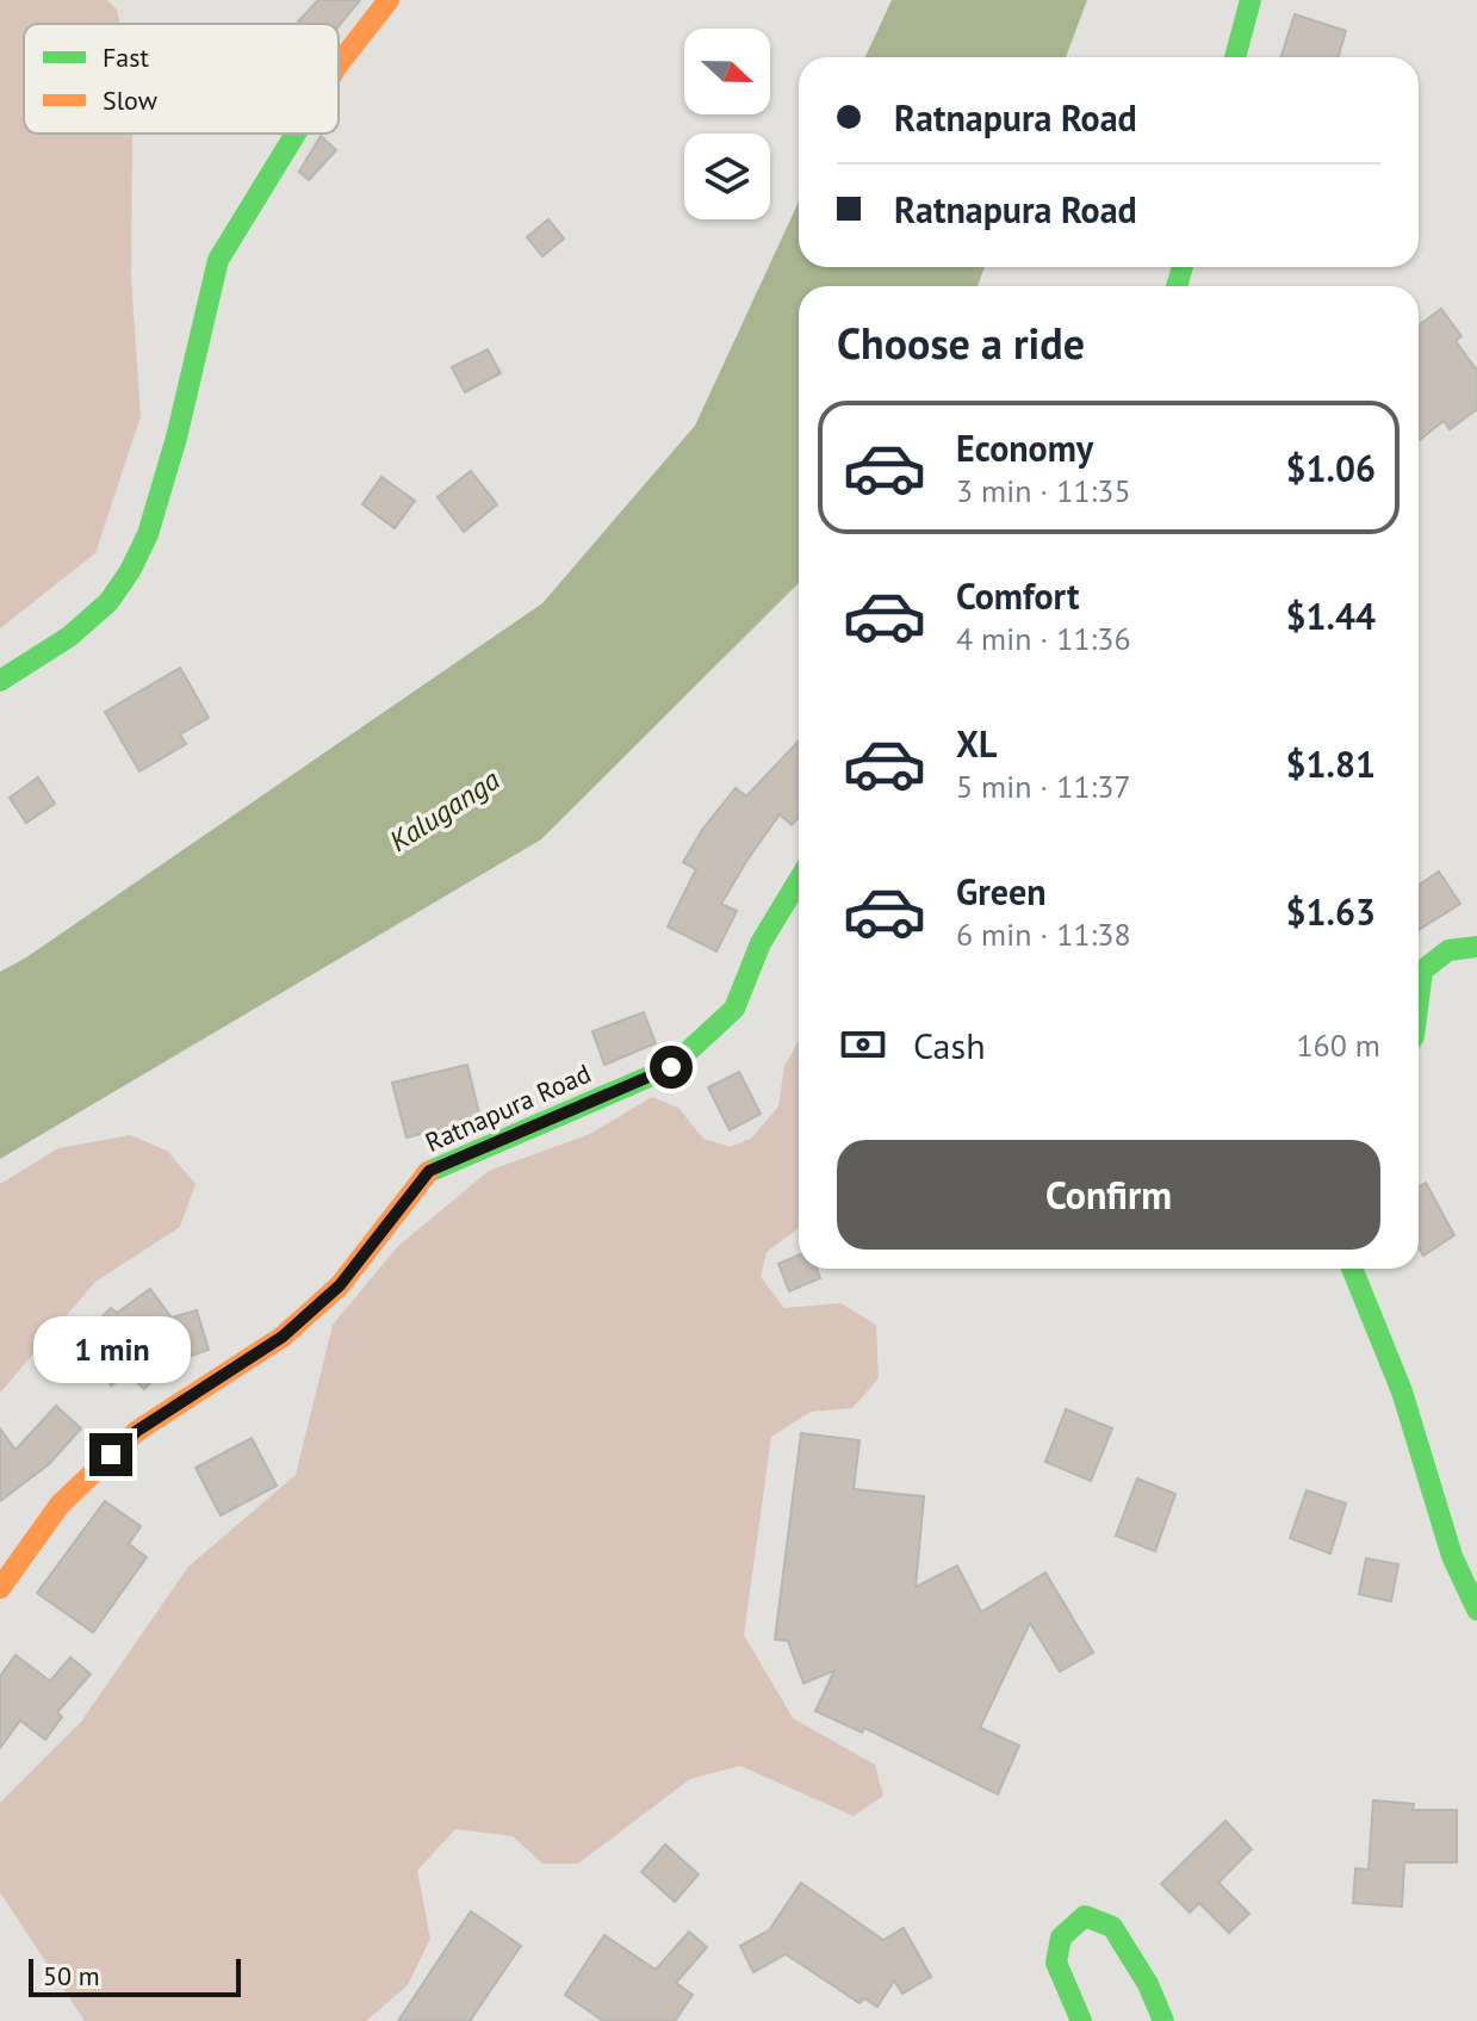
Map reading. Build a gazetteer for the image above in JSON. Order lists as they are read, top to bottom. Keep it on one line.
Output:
{"streets":{"main road":["Ratnapura Road"]},"water":["Kaluganga"],"legend":["Fast","Slow"],"scale_bar":"50 m","north":"right","page":{"banner":["Ratnapura Road","Ratnapura Road"],"heading":"Choose a ride","list":[{"name":"Economy","note":"3 min · 11:35","value":"$1.06"},{"name":"Comfort","note":"4 min · 11:36","value":"$1.44"},{"name":"XL","note":"5 min · 11:37","value":"$1.81"},{"name":"Green","note":"6 min · 11:38","value":"$1.63"}],"pay":["Cash","160 m"],"buttons":"Confirm","bubble":"1 min","scale":"50 m"}}
